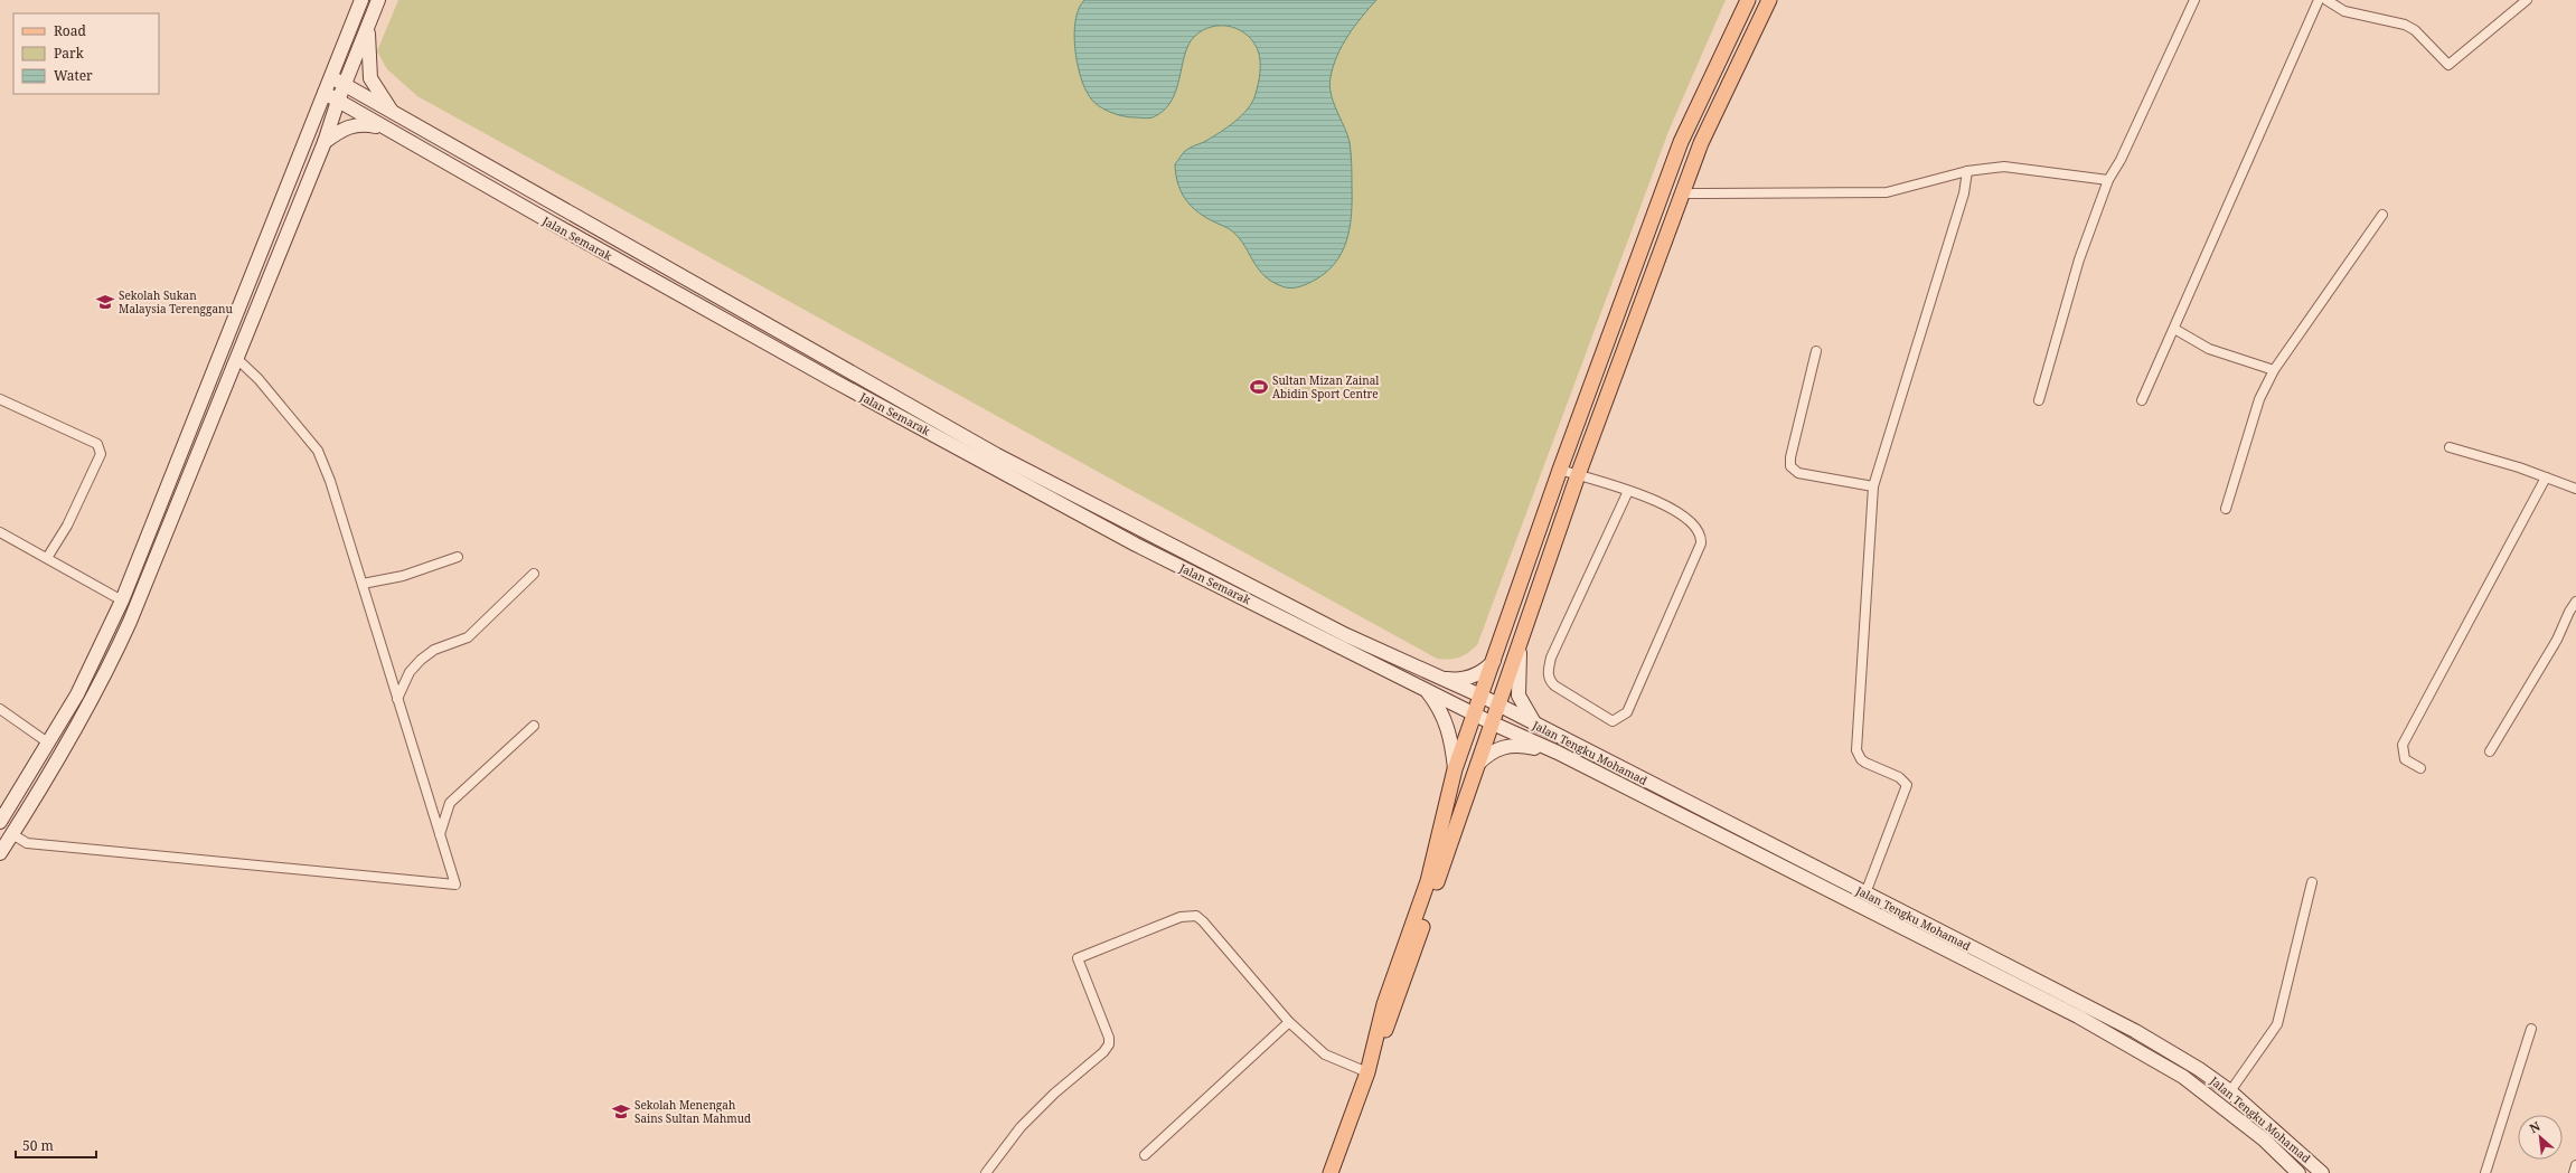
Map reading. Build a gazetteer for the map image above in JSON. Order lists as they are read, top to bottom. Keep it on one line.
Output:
{"streets":{"main road":["Jalan Semarak","Jalan Tengku Mohamad"]},"crossings":[["Jalan Semarak","Jalan Tengku Mohamad"]],"places":{"school or university":["Sekolah Sukan Malaysia Terengganu","Sekolah Menengah Sains Sultan Mahmud"],"sports":["Sultan Mizan Zainal Abidin Sport Centre"]},"legend":["Road","Park","Water"],"scale_bar":"50 m","north":"top left"}
